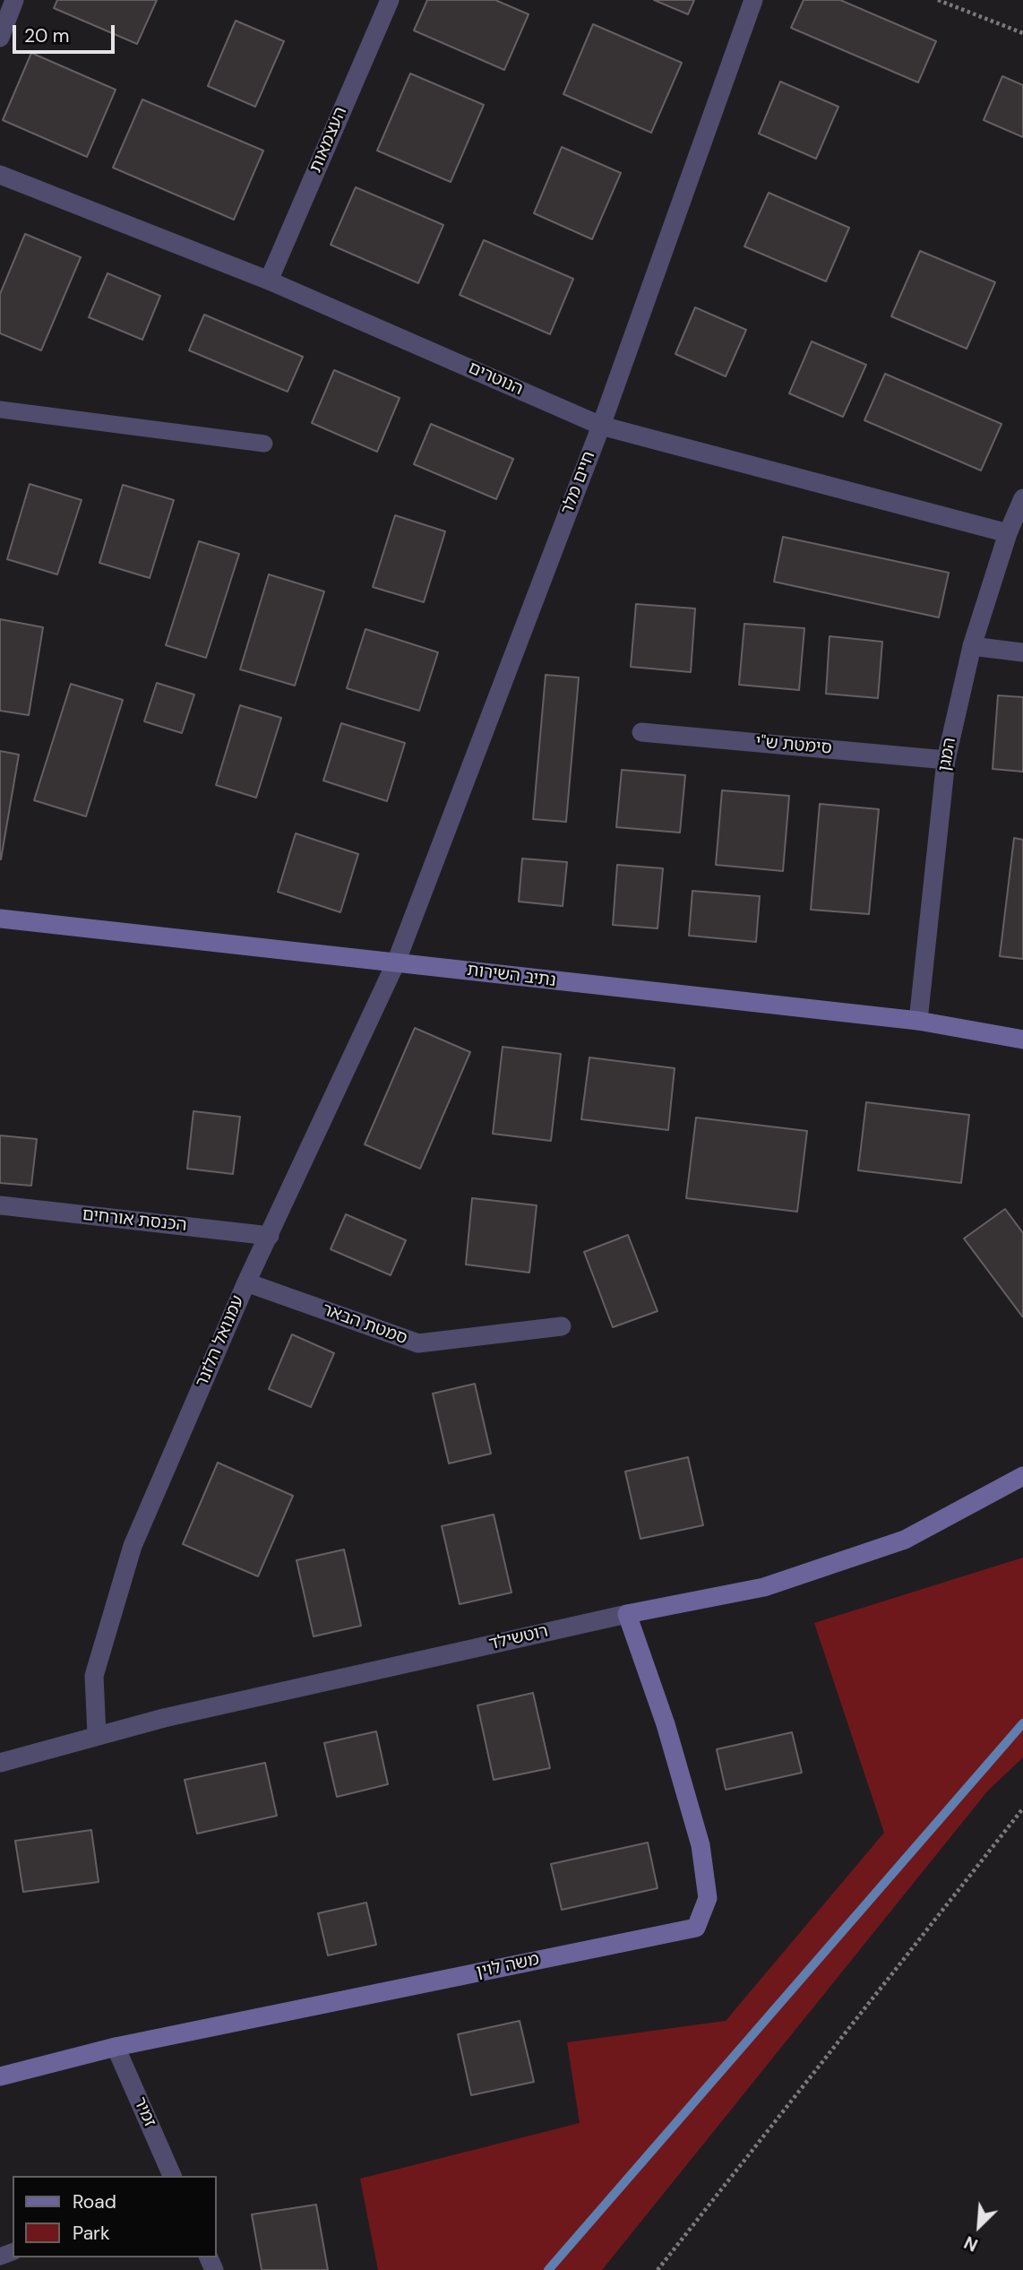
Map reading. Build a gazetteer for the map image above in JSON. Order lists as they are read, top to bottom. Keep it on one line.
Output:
{"streets":{"main road":["נתיב השירות","רוטשילד","משה לוין"],"street":["העצמאות","הנוטרים","חיים מלר","סימטת ש\"י","המגן","הכנסת אורחים","סמטת הבאר","עמנואל הלזנר","זמיר"]},"crossings":[["העצמאות","הנוטרים"],["הנוטרים","חיים מלר"],["הנוטרים","המגן"],["חיים מלר","נתיב השירות"],["חיים מלר","עמנואל הלזנר"],["סימטת ש\"י","המגן"],["המגן","נתיב השירות"],["נתיב השירות","עמנואל הלזנר"],["הכנסת אורחים","עמנואל הלזנר"],["סמטת הבאר","עמנואל הלזנר"],["עמנואל הלזנר","רוטשילד"],["רוטשילד","משה לוין"],["משה לוין","זמיר"]],"legend":["Road","Park"],"scale_bar":"20 m","north":"bottom left"}
